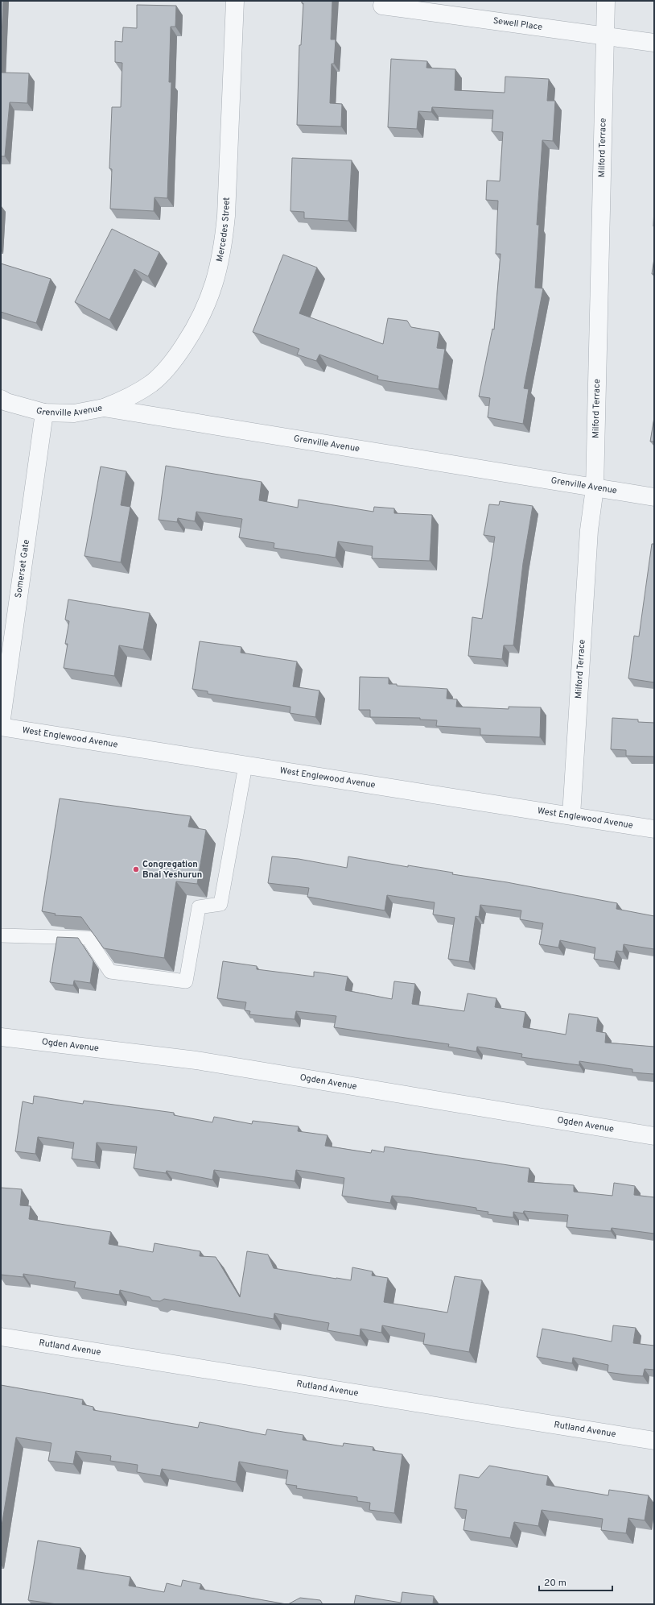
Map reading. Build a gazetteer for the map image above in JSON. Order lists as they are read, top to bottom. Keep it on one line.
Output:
{"streets":{"street":["Sewell Place","Milford Terrace","Mercedes Street","Grenville Avenue","Somerset Gate","West Englewood Avenue","Ogden Avenue","Rutland Avenue"]},"crossings":[["Sewell Place","Milford Terrace"],["Milford Terrace","Grenville Avenue"],["Milford Terrace","West Englewood Avenue"],["Mercedes Street","Grenville Avenue"],["Grenville Avenue","Somerset Gate"],["Somerset Gate","West Englewood Avenue"]],"places":["Congregation Bnai Yeshurun"],"scale_bar":"20 m"}
